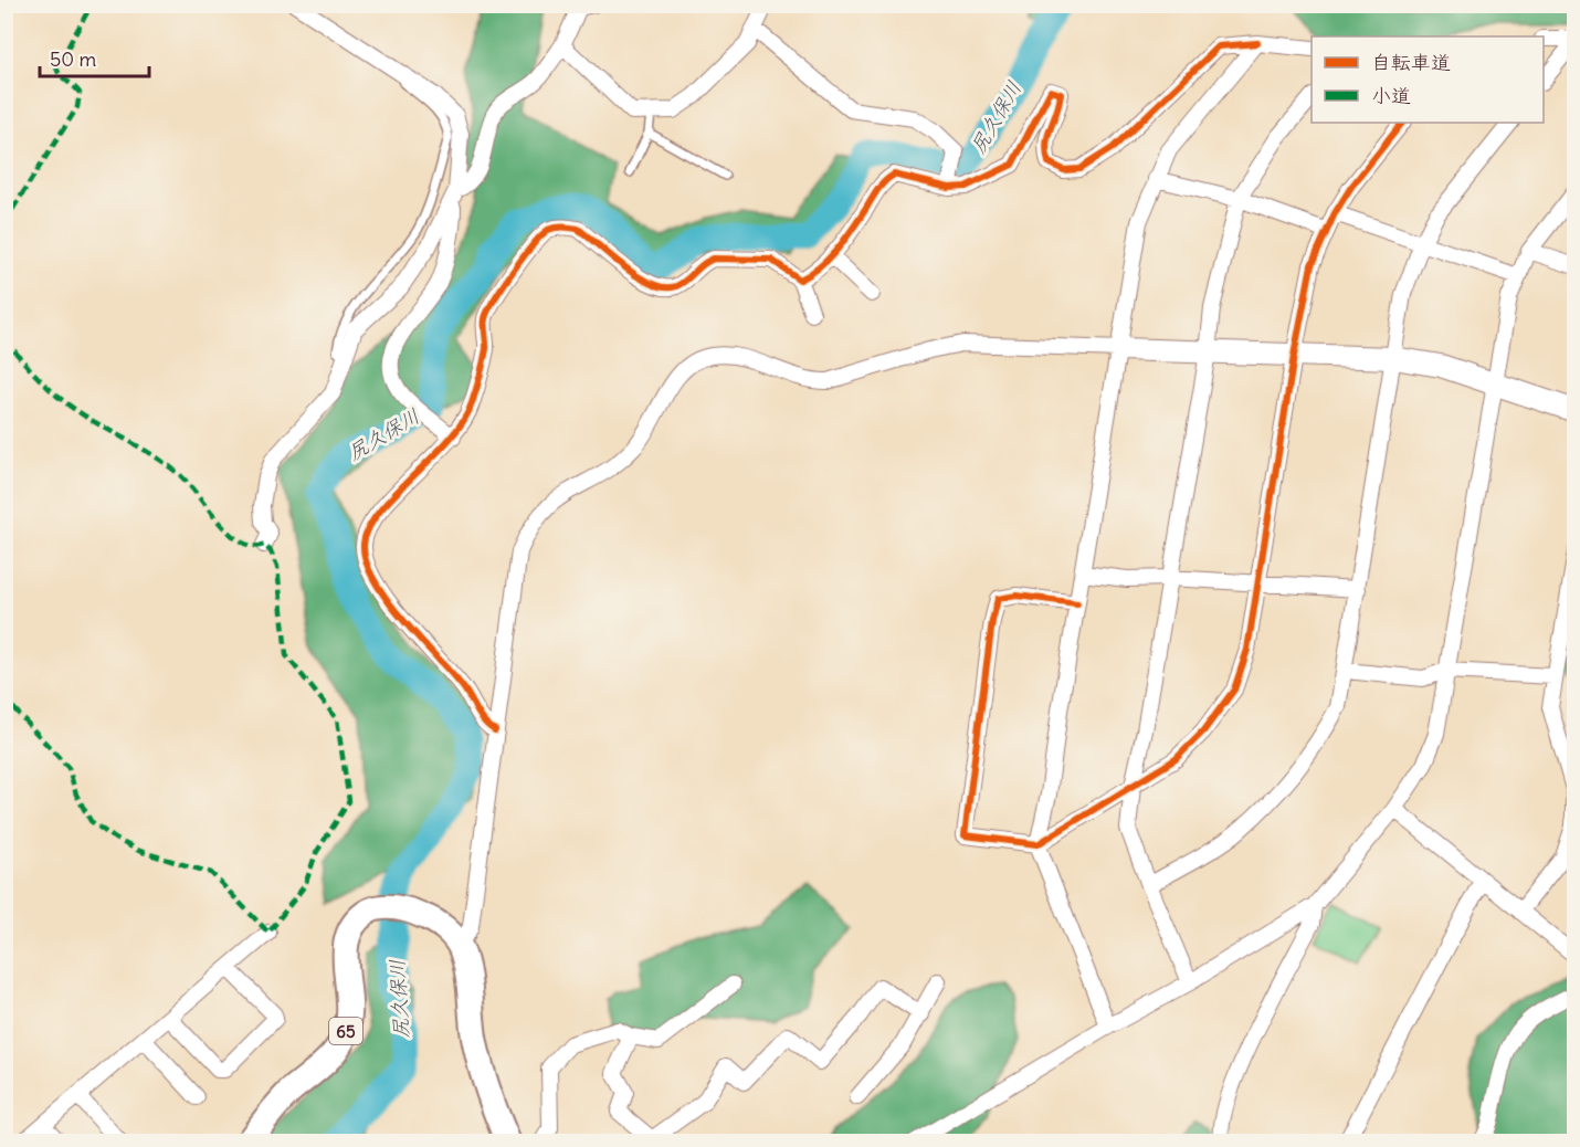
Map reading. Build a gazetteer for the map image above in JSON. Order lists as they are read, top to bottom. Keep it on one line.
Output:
{"streets":{"main road":["65"]},"water":["尻久保川"],"legend":["自転車道","小道"],"scale_bar":"50 m"}
